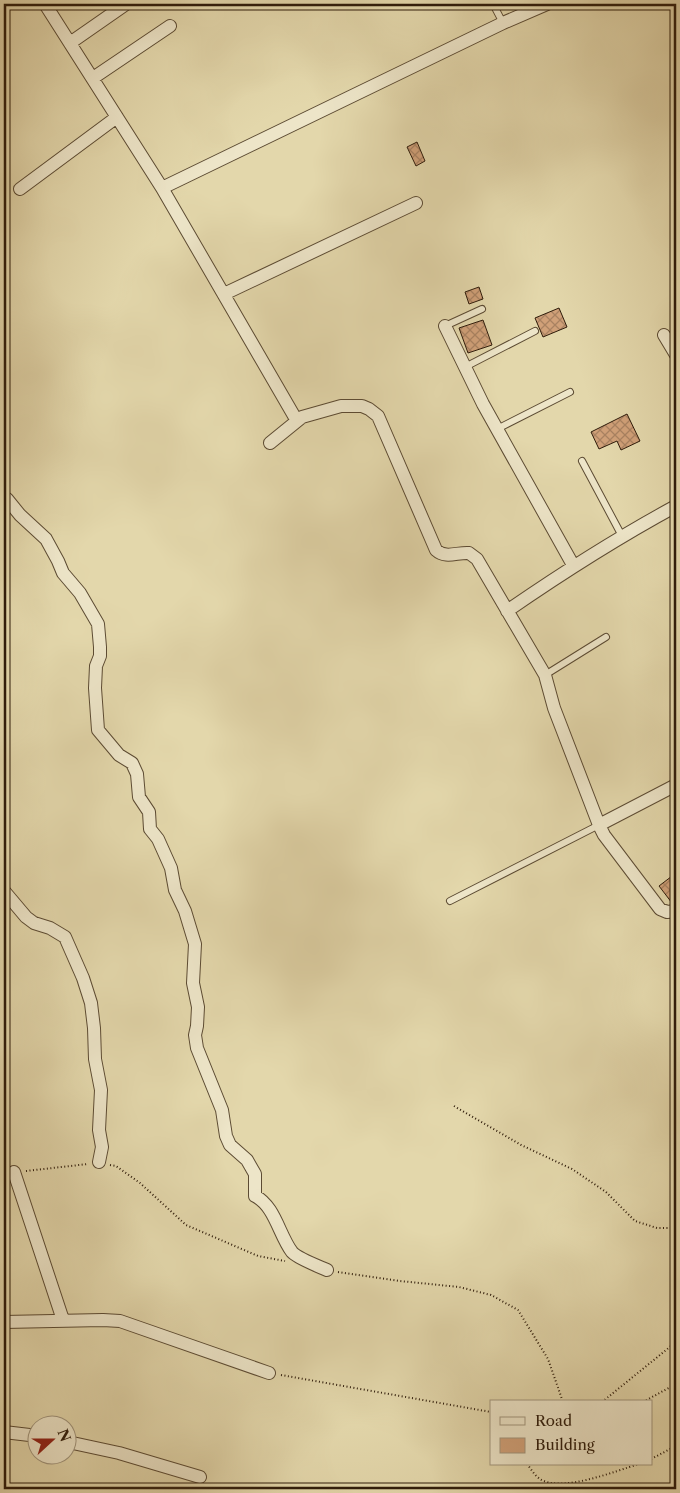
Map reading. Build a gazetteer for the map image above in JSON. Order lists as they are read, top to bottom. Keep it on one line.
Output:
{"legend":["Road","Building"],"north":"right"}
